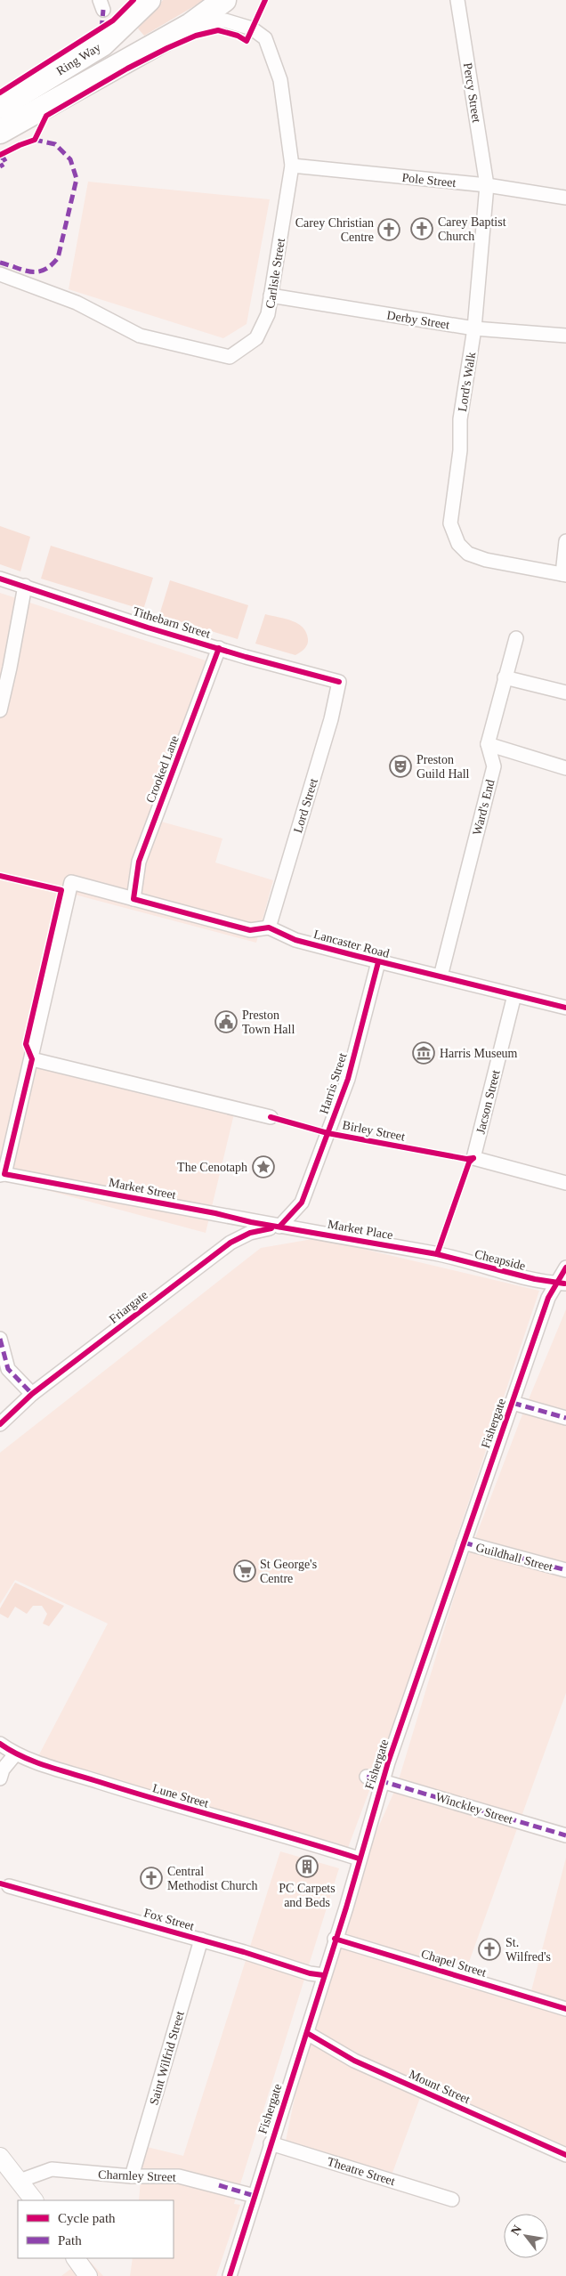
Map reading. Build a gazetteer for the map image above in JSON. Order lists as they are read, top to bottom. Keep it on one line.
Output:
{"streets":{"highway":["Ring Way"],"street":["Percy Street","Pole Street","Carlisle Street","Derby Street","Lord's Walk","Tithebarn Street","Crooked Lane","Lord Street","Ward's End","Lancaster Road","Harris Street","Jacson Street","Market Street","Market Place","Cheapside","Friargate","Fishergate","Guildhall Street","Lune Street","Winckley Street","Fox Street","Chapel Street","Saint Wilfrid Street","Mount Street","Theatre Street","Charnley Street"],"cycle path":["Birley Street"]},"crossings":[["Ring Way","Carlisle Street"],["Percy Street","Pole Street"],["Percy Street","Lord's Walk"],["Pole Street","Carlisle Street"],["Pole Street","Lord's Walk"],["Carlisle Street","Derby Street"],["Derby Street","Lord's Walk"],["Tithebarn Street","Crooked Lane"],["Tithebarn Street","Lord Street"],["Crooked Lane","Lancaster Road"],["Lord Street","Lancaster Road"],["Ward's End","Lancaster Road"],["Lancaster Road","Harris Street"],["Lancaster Road","Jacson Street"],["Harris Street","Market Street"],["Harris Street","Market Place"],["Harris Street","Friargate"],["Market Street","Market Place"],["Market Street","Friargate"],["Market Place","Cheapside"],["Market Place","Friargate"],["Cheapside","Fishergate"],["Fishergate","Guildhall Street"],["Fishergate","Lune Street"],["Fishergate","Winckley Street"],["Fishergate","Fox Street"],["Fishergate","Chapel Street"],["Fishergate","Mount Street"],["Fishergate","Theatre Street"],["Fishergate","Charnley Street"],["Fox Street","Saint Wilfrid Street"],["Saint Wilfrid Street","Charnley Street"]],"places":{"church":["Carey Baptist Church","Carey Christian Centre","Central Methodist Church","St. Wilfred's"],"theatre":["Preston Guild Hall"],"public building":["Preston Town Hall"],"museum":["Harris Museum"],"place":["The Cenotaph"],"supermarket":["St George's Centre"],"building":["PC Carpets and Beds"]},"legend":["Cycle path","Path"],"north":"top left"}
